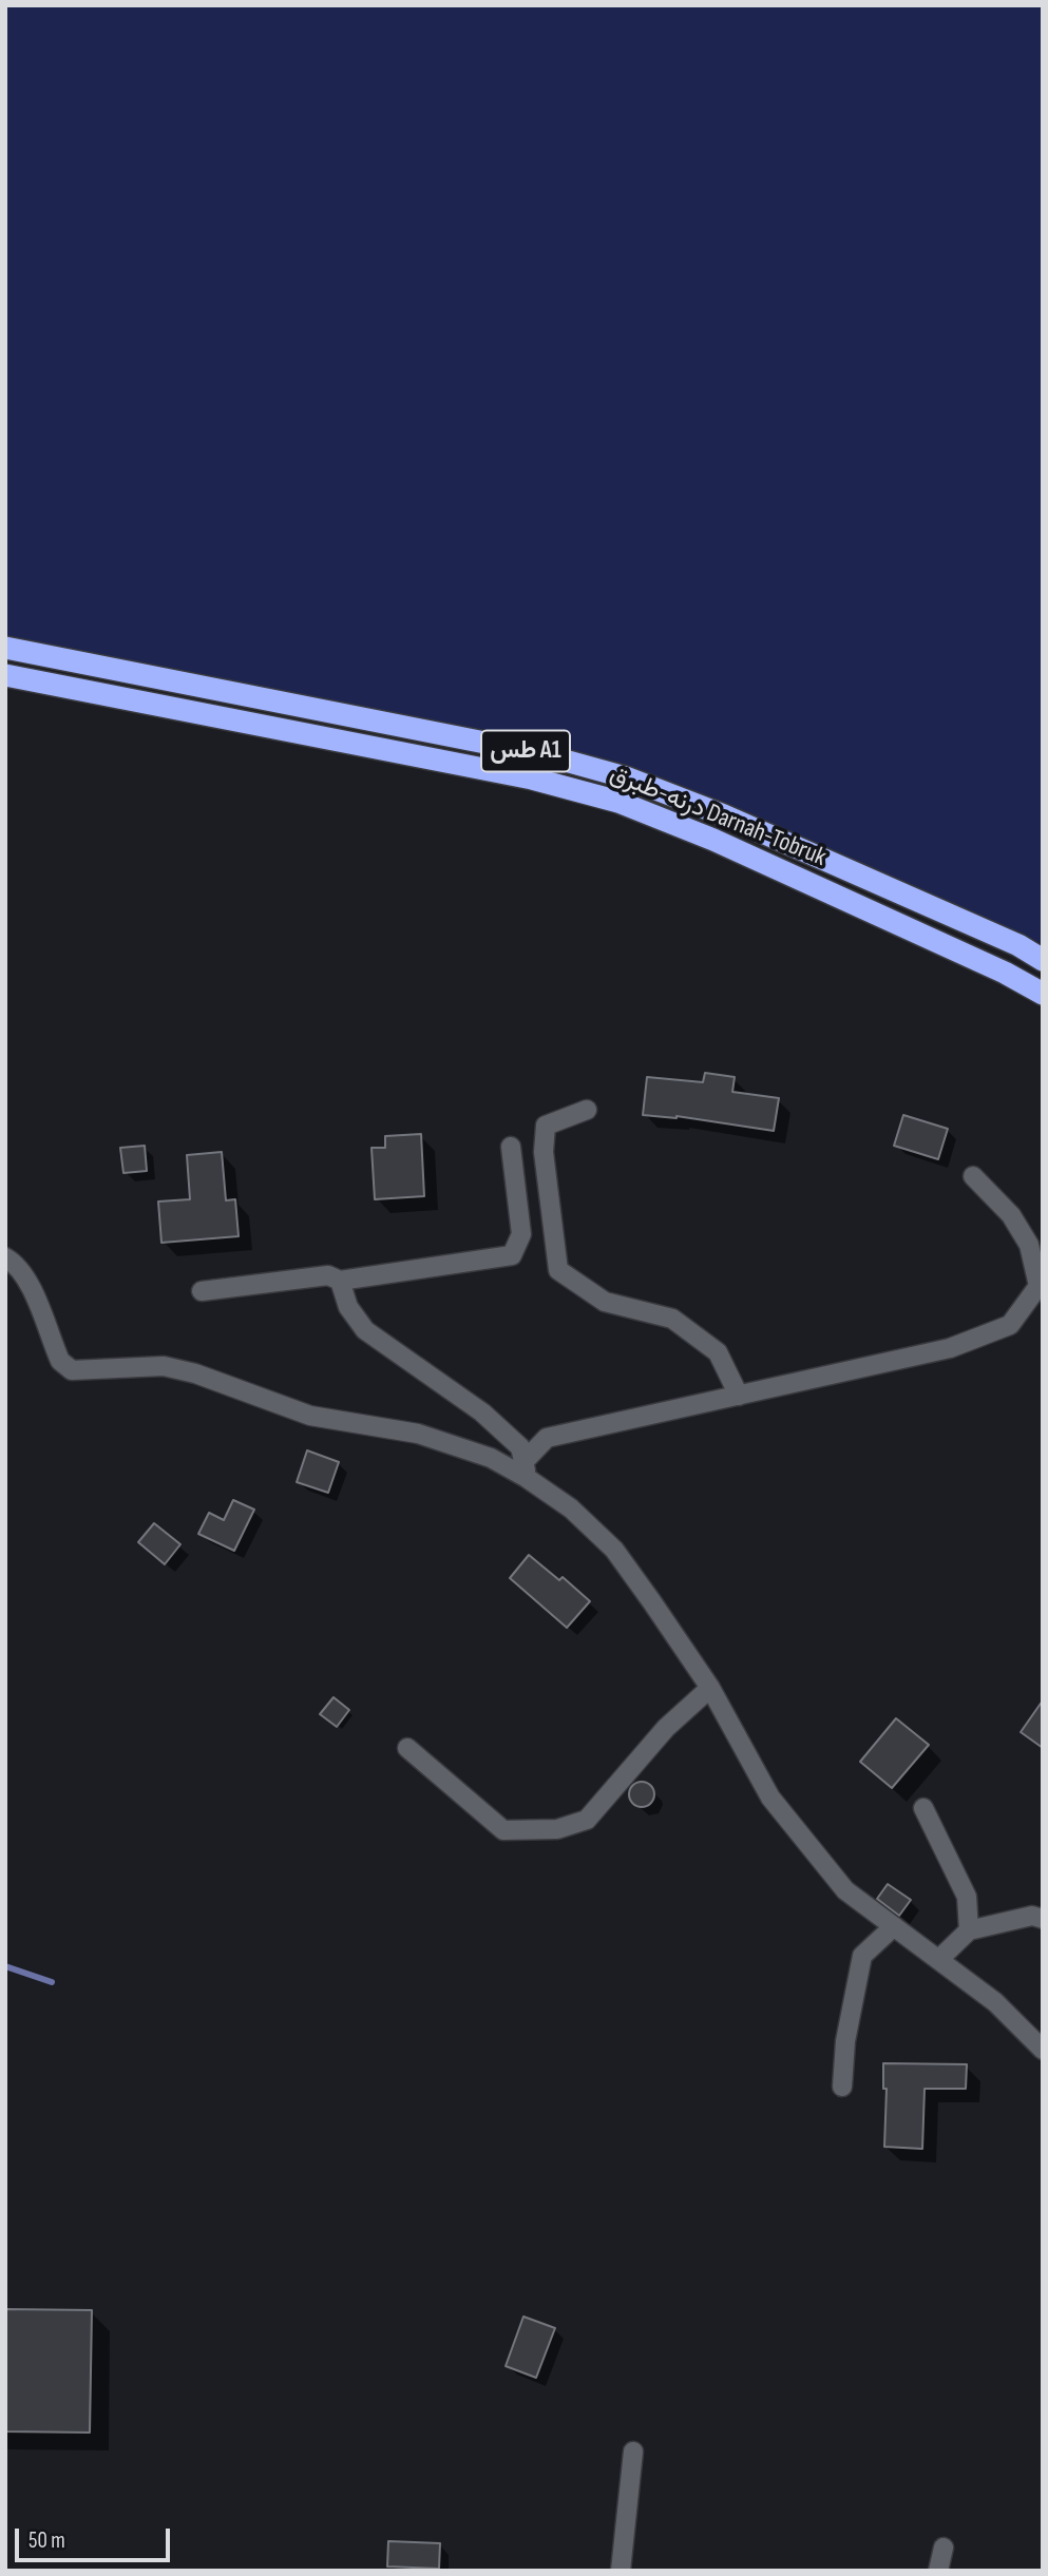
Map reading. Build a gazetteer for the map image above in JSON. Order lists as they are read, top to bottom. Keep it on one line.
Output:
{"streets":{"highway":["طس A1","درنه-طبرق Darnah-Tobruk"]},"scale_bar":"50 m"}
